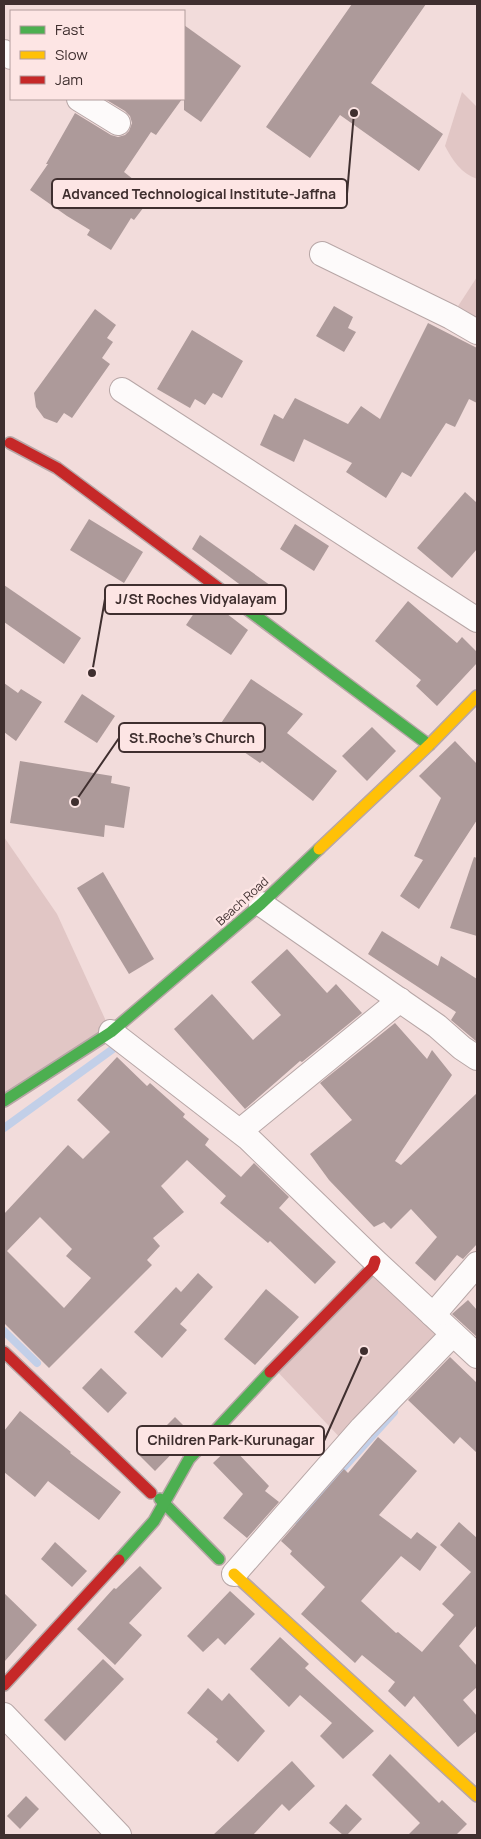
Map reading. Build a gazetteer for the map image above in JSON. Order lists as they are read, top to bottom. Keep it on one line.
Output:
{"streets":{"street":["Beach Road"]},"places":["Advanced Technological Institute-Jaffna","J/St Roches Vidyalayam","St.Roche's Church","Children Park-Kurunagar"],"legend":["Fast","Slow","Jam"]}
